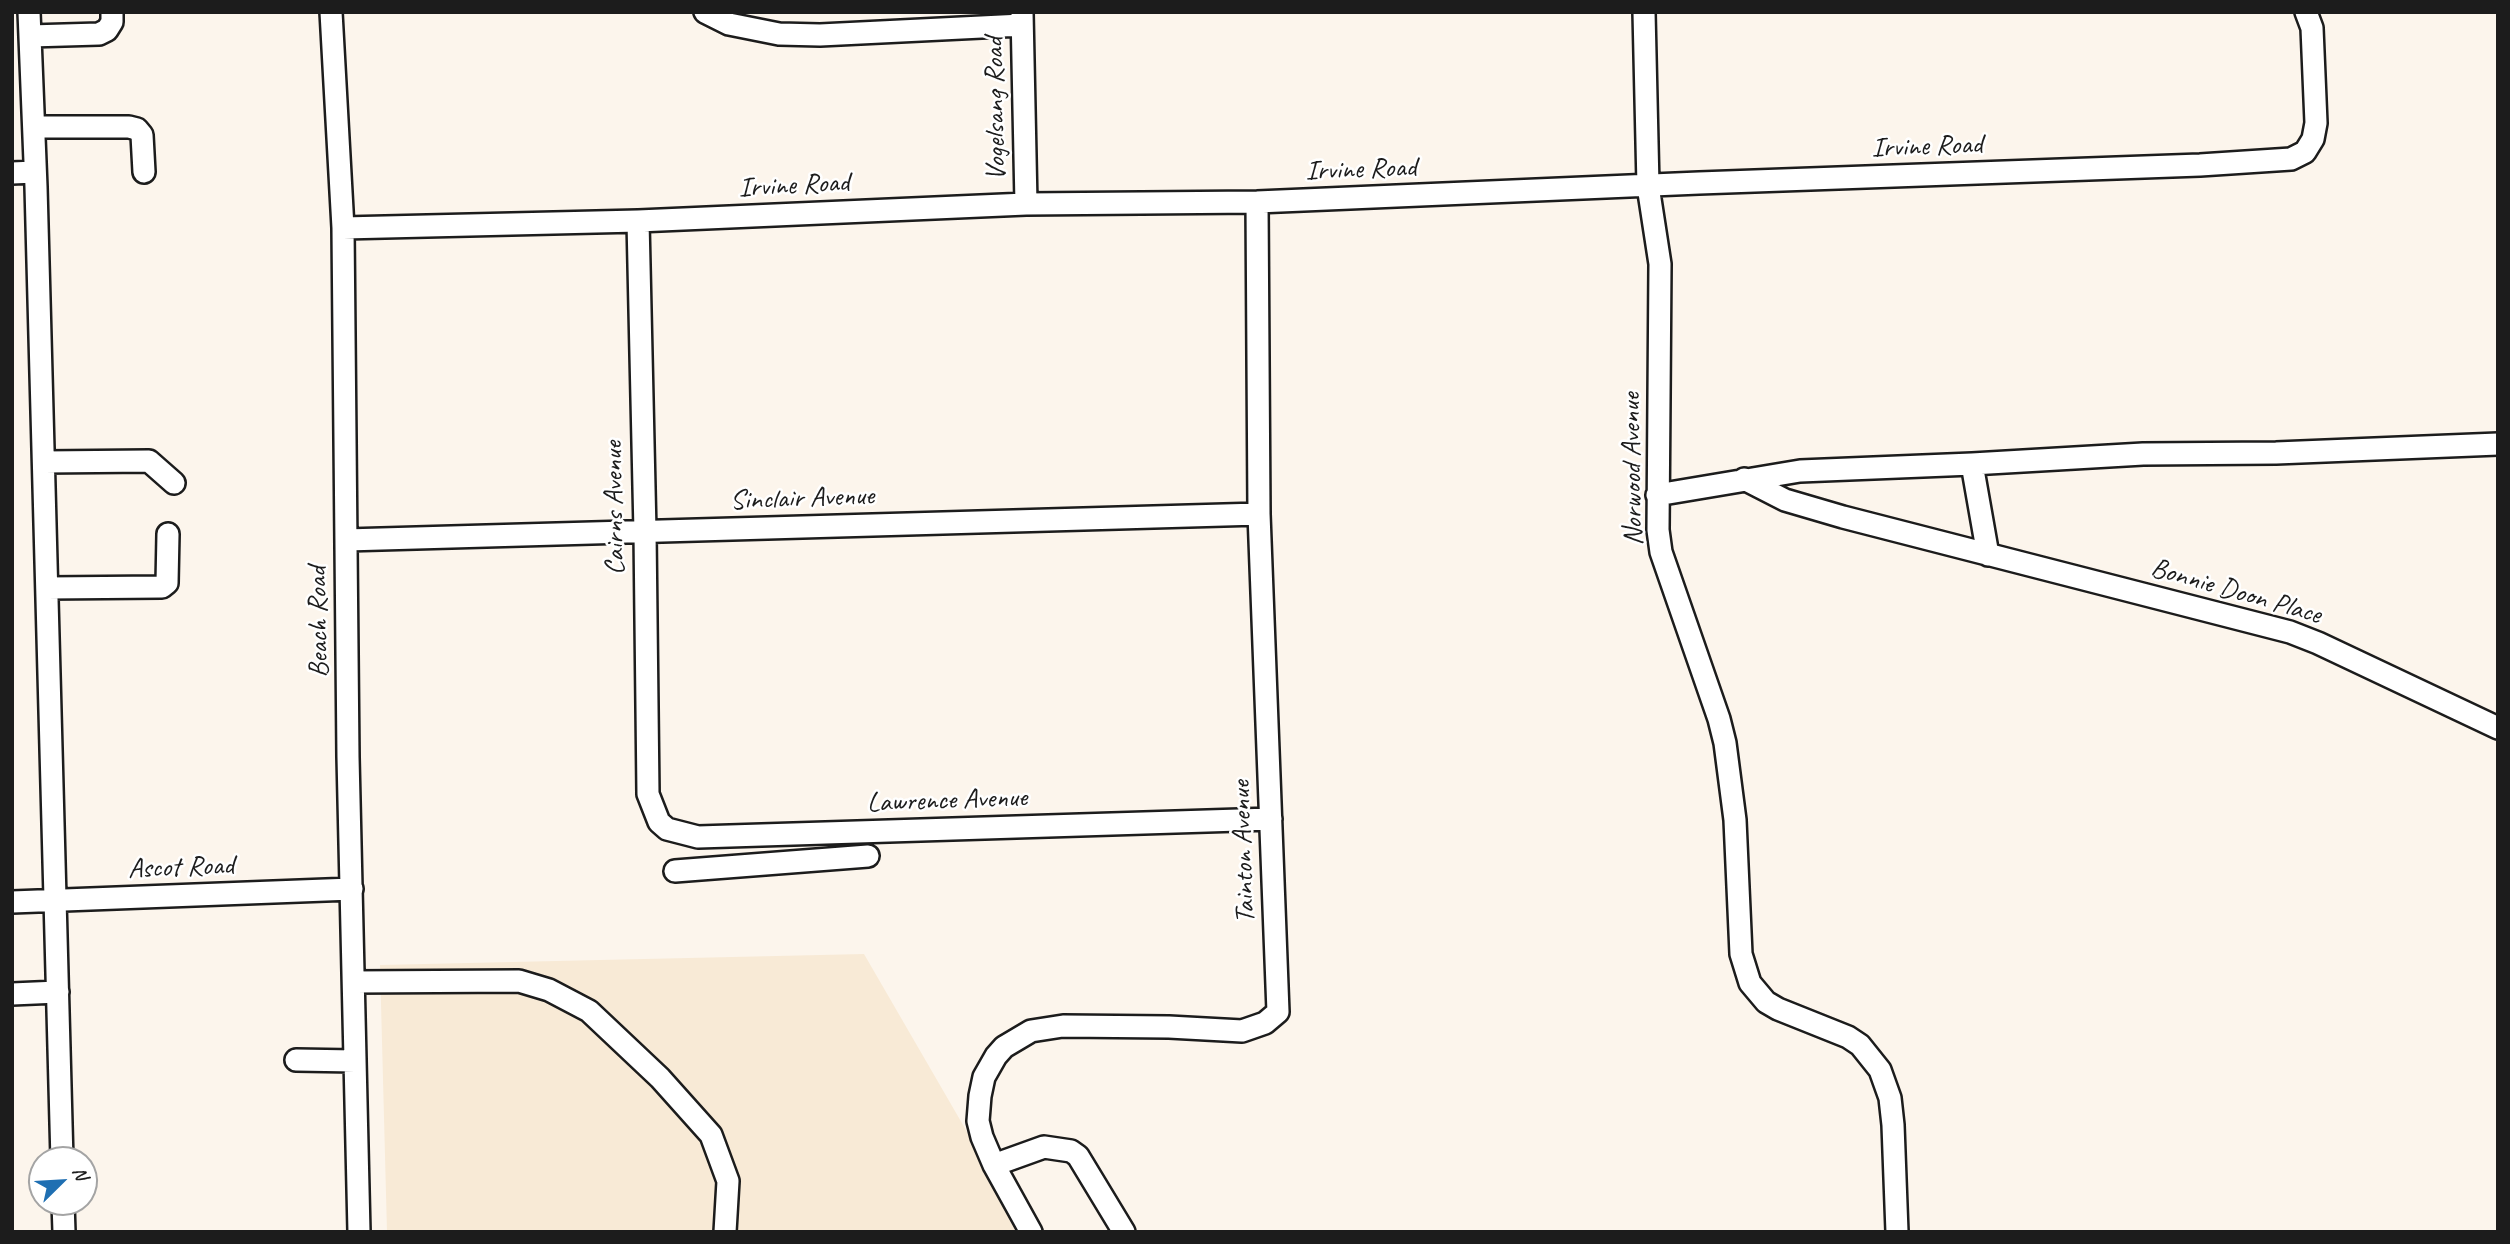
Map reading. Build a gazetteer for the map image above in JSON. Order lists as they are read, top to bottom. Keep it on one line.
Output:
{"streets":{"street":["Vogelsang Road","Irvine Road","Norwood Avenue","Sinclair Avenue","Cairns Avenue","Bonnie Doon Place","Beach Road","Lawrence Avenue","Tainton Avenue","Ascot Road"]},"crossings":[["Vogelsang Road","Irvine Road"],["Irvine Road","Norwood Avenue"],["Irvine Road","Cairns Avenue"],["Irvine Road","Beach Road"],["Irvine Road","Tainton Avenue"],["Sinclair Avenue","Cairns Avenue"],["Sinclair Avenue","Beach Road"],["Sinclair Avenue","Tainton Avenue"],["Cairns Avenue","Lawrence Avenue"],["Beach Road","Ascot Road"],["Lawrence Avenue","Tainton Avenue"]],"north":"top right"}
